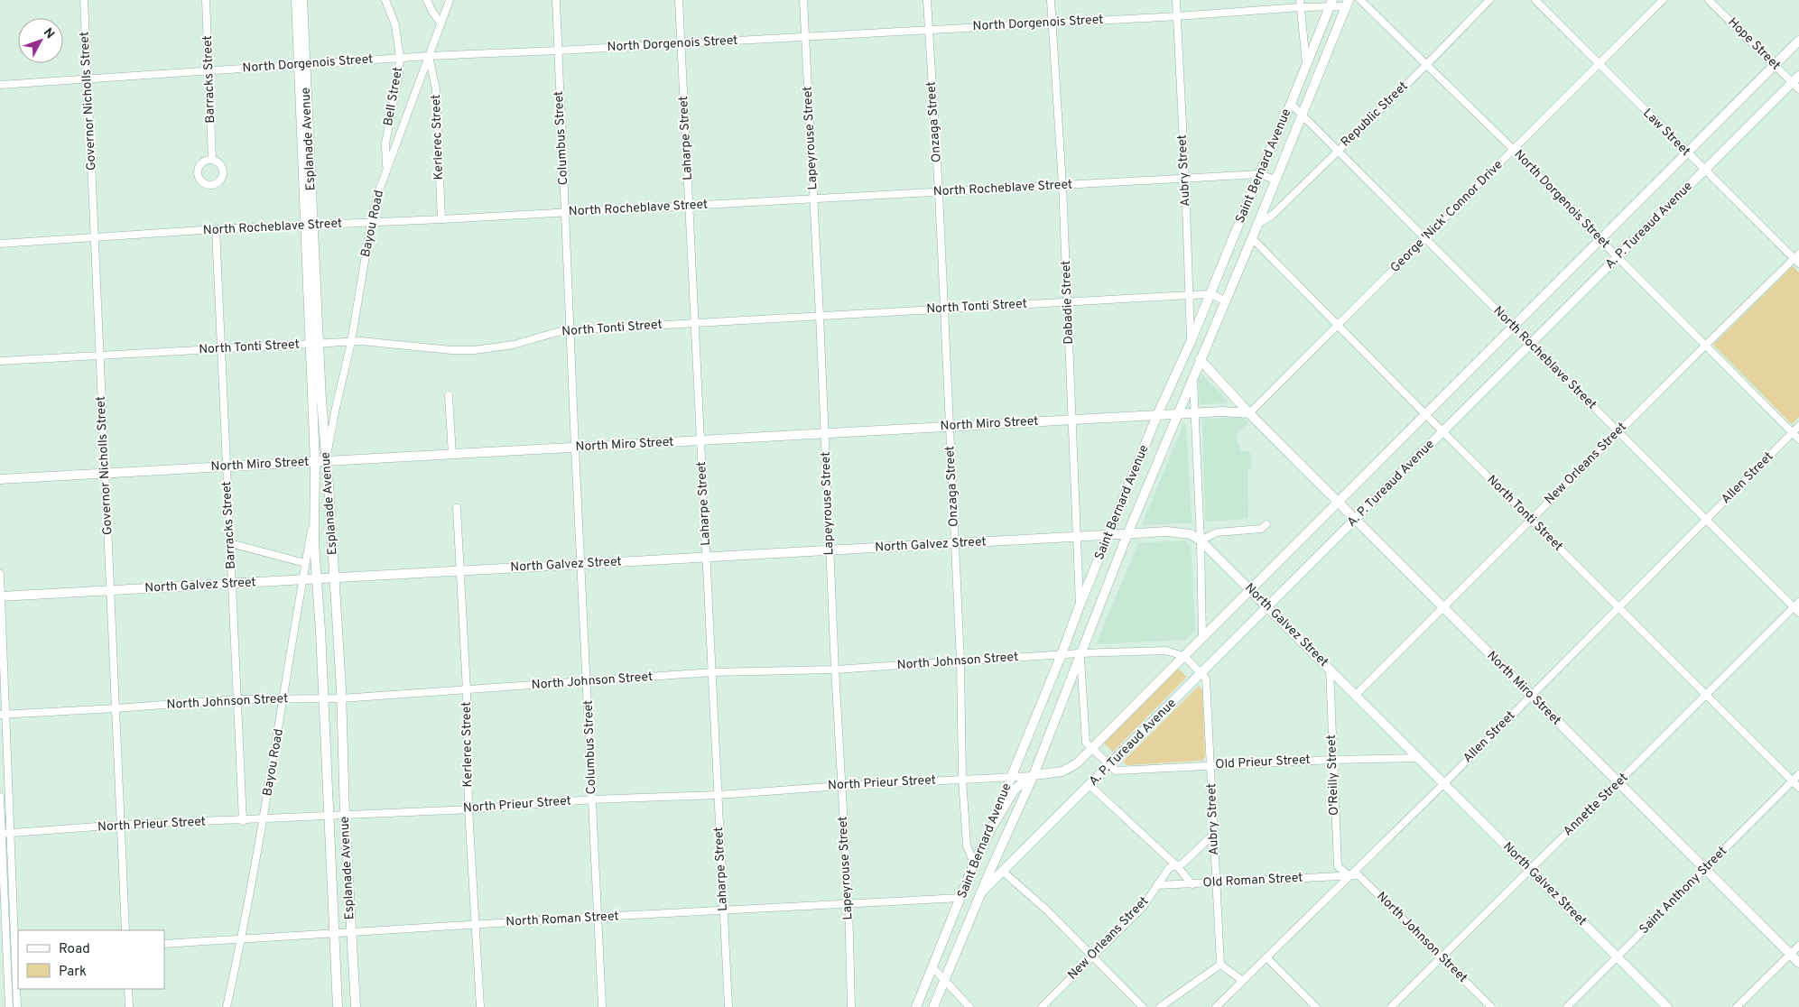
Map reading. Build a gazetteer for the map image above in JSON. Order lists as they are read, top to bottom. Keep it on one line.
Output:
{"streets":{"street":["North Dorgenois Street","Hope Street","Barracks Street","Bell Street","Governor Nicholls Street","Republic Street","Onzaga Street","Law Street","Kerlerec Street","Columbus Street","Laharpe Street","Lapeyrouse Street","Esplanade Avenue","Saint Bernard Avenue","Aubry Street","North Rocheblave Street","George 'Nick' Connor Drive","Bayou Road","A. P. Tureaud Avenue","Dabadie Street","North Tonti Street","North Miro Street","New Orleans Street","Allen Street","North Galvez Street","North Johnson Street","Old Prieur Street","O'Reilly Street","North Prieur Street","Annette Street","Old Roman Street","Saint Anthony Street","North Roman Street"]},"crossings":[["North Dorgenois Street","Barracks Street"],["North Dorgenois Street","Bell Street"],["North Dorgenois Street","Governor Nicholls Street"],["North Dorgenois Street","Republic Street"],["North Dorgenois Street","Onzaga Street"],["North Dorgenois Street","Kerlerec Street"],["North Dorgenois Street","Columbus Street"],["North Dorgenois Street","Laharpe Street"],["North Dorgenois Street","Lapeyrouse Street"],["North Dorgenois Street","Esplanade Avenue"],["North Dorgenois Street","Saint Bernard Avenue"],["North Dorgenois Street","Aubry Street"],["North Dorgenois Street","George 'Nick' Connor Drive"],["North Dorgenois Street","Bayou Road"],["North Dorgenois Street","A. P. Tureaud Avenue"],["North Dorgenois Street","Dabadie Street"],["North Dorgenois Street","New Orleans Street"],["North Dorgenois Street","Allen Street"],["Hope Street","A. P. Tureaud Avenue"],["Barracks Street","North Rocheblave Street"],["Barracks Street","North Tonti Street"],["Barracks Street","North Miro Street"],["Barracks Street","North Galvez Street"],["Barracks Street","North Johnson Street"],["Barracks Street","North Prieur Street"],["Bell Street","Bayou Road"],["Governor Nicholls Street","North Rocheblave Street"],["Governor Nicholls Street","North Tonti Street"],["Governor Nicholls Street","North Miro Street"],["Governor Nicholls Street","North Galvez Street"],["Governor Nicholls Street","North Johnson Street"],["Governor Nicholls Street","North Prieur Street"],["Republic Street","Saint Bernard Avenue"],["Republic Street","North Rocheblave Street"],["Onzaga Street","Saint Bernard Avenue"],["Onzaga Street","North Rocheblave Street"],["Onzaga Street","North Tonti Street"],["Onzaga Street","North Miro Street"],["Onzaga Street","North Galvez Street"],["Onzaga Street","North Johnson Street"],["Onzaga Street","North Prieur Street"],["Law Street","George 'Nick' Connor Drive"],["Law Street","A. P. Tureaud Avenue"],["Law Street","New Orleans Street"],["Kerlerec Street","North Rocheblave Street"],["Kerlerec Street","Bayou Road"],["Kerlerec Street","North Galvez Street"],["Kerlerec Street","North Johnson Street"],["Kerlerec Street","North Prieur Street"],["Kerlerec Street","North Roman Street"],["Columbus Street","North Rocheblave Street"],["Columbus Street","North Tonti Street"],["Columbus Street","North Miro Street"],["Columbus Street","North Galvez Street"],["Columbus Street","North Johnson Street"],["Columbus Street","North Prieur Street"],["Columbus Street","North Roman Street"],["Laharpe Street","North Rocheblave Street"],["Laharpe Street","North Tonti Street"],["Laharpe Street","North Miro Street"],["Laharpe Street","North Galvez Street"],["Laharpe Street","North Johnson Street"],["Laharpe Street","North Prieur Street"],["Laharpe Street","North Roman Street"],["Lapeyrouse Street","North Rocheblave Street"],["Lapeyrouse Street","North Tonti Street"],["Lapeyrouse Street","North Miro Street"],["Lapeyrouse Street","North Galvez Street"],["Lapeyrouse Street","North Johnson Street"],["Lapeyrouse Street","North Prieur Street"],["Lapeyrouse Street","North Roman Street"],["Esplanade Avenue","North Rocheblave Street"],["Esplanade Avenue","Bayou Road"],["Esplanade Avenue","North Tonti Street"],["Esplanade Avenue","North Miro Street"],["Esplanade Avenue","North Galvez Street"],["Esplanade Avenue","North Johnson Street"],["Esplanade Avenue","North Prieur Street"],["Esplanade Avenue","North Roman Street"],["Saint Bernard Avenue","Aubry Street"],["Saint Bernard Avenue","North Rocheblave Street"],["Saint Bernard Avenue","A. P. Tureaud Avenue"],["Saint Bernard Avenue","Dabadie Street"],["Saint Bernard Avenue","North Tonti Street"],["Saint Bernard Avenue","North Miro Street"],["Saint Bernard Avenue","North Galvez Street"],["Saint Bernard Avenue","North Johnson Street"],["Saint Bernard Avenue","North Prieur Street"],["Saint Bernard Avenue","North Roman Street"],["Aubry Street","North Rocheblave Street"],["Aubry Street","A. P. Tureaud Avenue"],["Aubry Street","North Tonti Street"],["Aubry Street","New Orleans Street"],["Aubry Street","North Johnson Street"],["Aubry Street","Old Prieur Street"],["Aubry Street","Old Roman Street"],["North Rocheblave Street","George 'Nick' Connor Drive"],["North Rocheblave Street","Bayou Road"],["North Rocheblave Street","A. P. Tureaud Avenue"],["North Rocheblave Street","Dabadie Street"],["North Rocheblave Street","New Orleans Street"],["North Rocheblave Street","Allen Street"],["North Rocheblave Street","Annette Street"],["George 'Nick' Connor Drive","North Tonti Street"],["George 'Nick' Connor Drive","North Miro Street"],["Bayou Road","North Tonti Street"],["Bayou Road","North Miro Street"],["Bayou Road","North Galvez Street"],["Bayou Road","North Johnson Street"],["Bayou Road","North Prieur Street"],["Bayou Road","North Roman Street"],["A. P. Tureaud Avenue","North Tonti Street"],["A. P. Tureaud Avenue","North Miro Street"],["A. P. Tureaud Avenue","North Galvez Street"],["A. P. Tureaud Avenue","North Johnson Street"],["A. P. Tureaud Avenue","Old Prieur Street"],["A. P. Tureaud Avenue","North Prieur Street"],["Dabadie Street","North Tonti Street"],["Dabadie Street","North Miro Street"],["Dabadie Street","North Galvez Street"],["North Tonti Street","New Orleans Street"],["North Tonti Street","Allen Street"],["North Tonti Street","Annette Street"],["North Tonti Street","Saint Anthony Street"],["North Miro Street","New Orleans Street"],["North Miro Street","Allen Street"],["North Miro Street","Annette Street"],["North Miro Street","Saint Anthony Street"],["New Orleans Street","North Galvez Street"],["New Orleans Street","Old Roman Street"],["Allen Street","North Galvez Street"],["Allen Street","North Johnson Street"],["Allen Street","O'Reilly Street"],["Allen Street","Old Roman Street"],["North Galvez Street","Old Prieur Street"],["North Galvez Street","O'Reilly Street"],["North Galvez Street","Annette Street"],["North Galvez Street","Saint Anthony Street"],["North Johnson Street","O'Reilly Street"],["North Johnson Street","Annette Street"],["North Johnson Street","Old Roman Street"],["Old Prieur Street","O'Reilly Street"],["O'Reilly Street","Old Roman Street"]],"legend":["Road","Park"],"north":"top right"}
